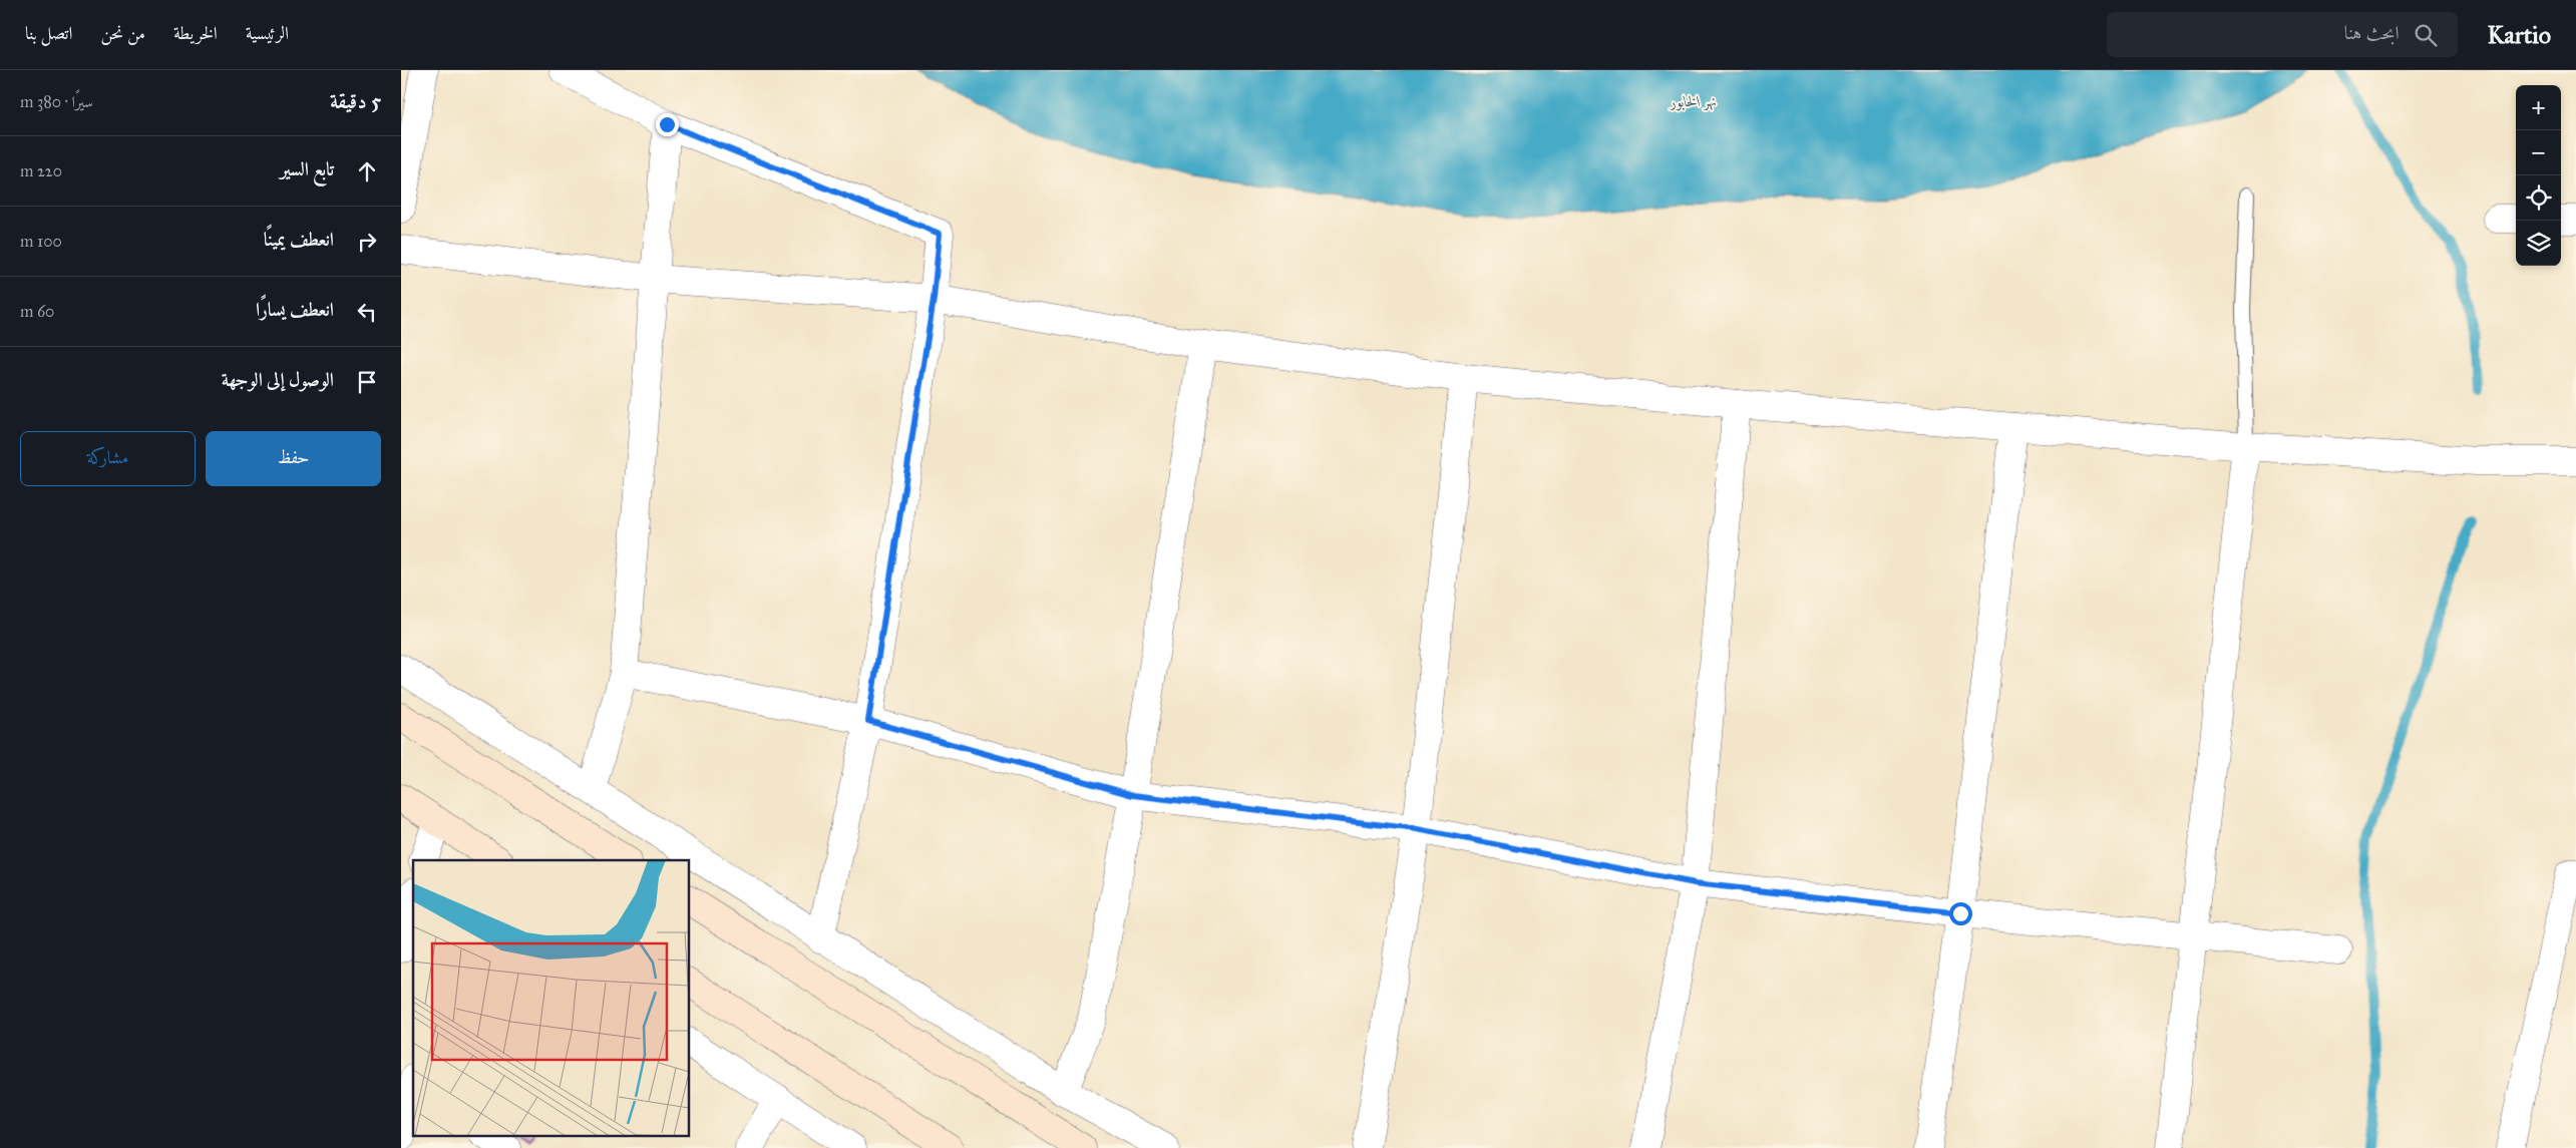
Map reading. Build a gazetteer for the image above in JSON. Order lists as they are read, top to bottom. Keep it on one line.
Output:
{"water":["نهر الخابور"],"page":{"header":"Kartio","search":"ابحث هنا","nav":["الرئيسية","الخريطة","من نحن","اتصل بنا"],"heading":["5 دقيقة","سيرًا · 380 m"],"map_buttons":["+","−"],"list":[["تابع السير","220 m"],["انعطف يمينًا","100 m"],["انعطف يسارًا","60 m"],"الوصول إلى الوجهة"],"buttons":["حفظ","مشاركة"]}}
